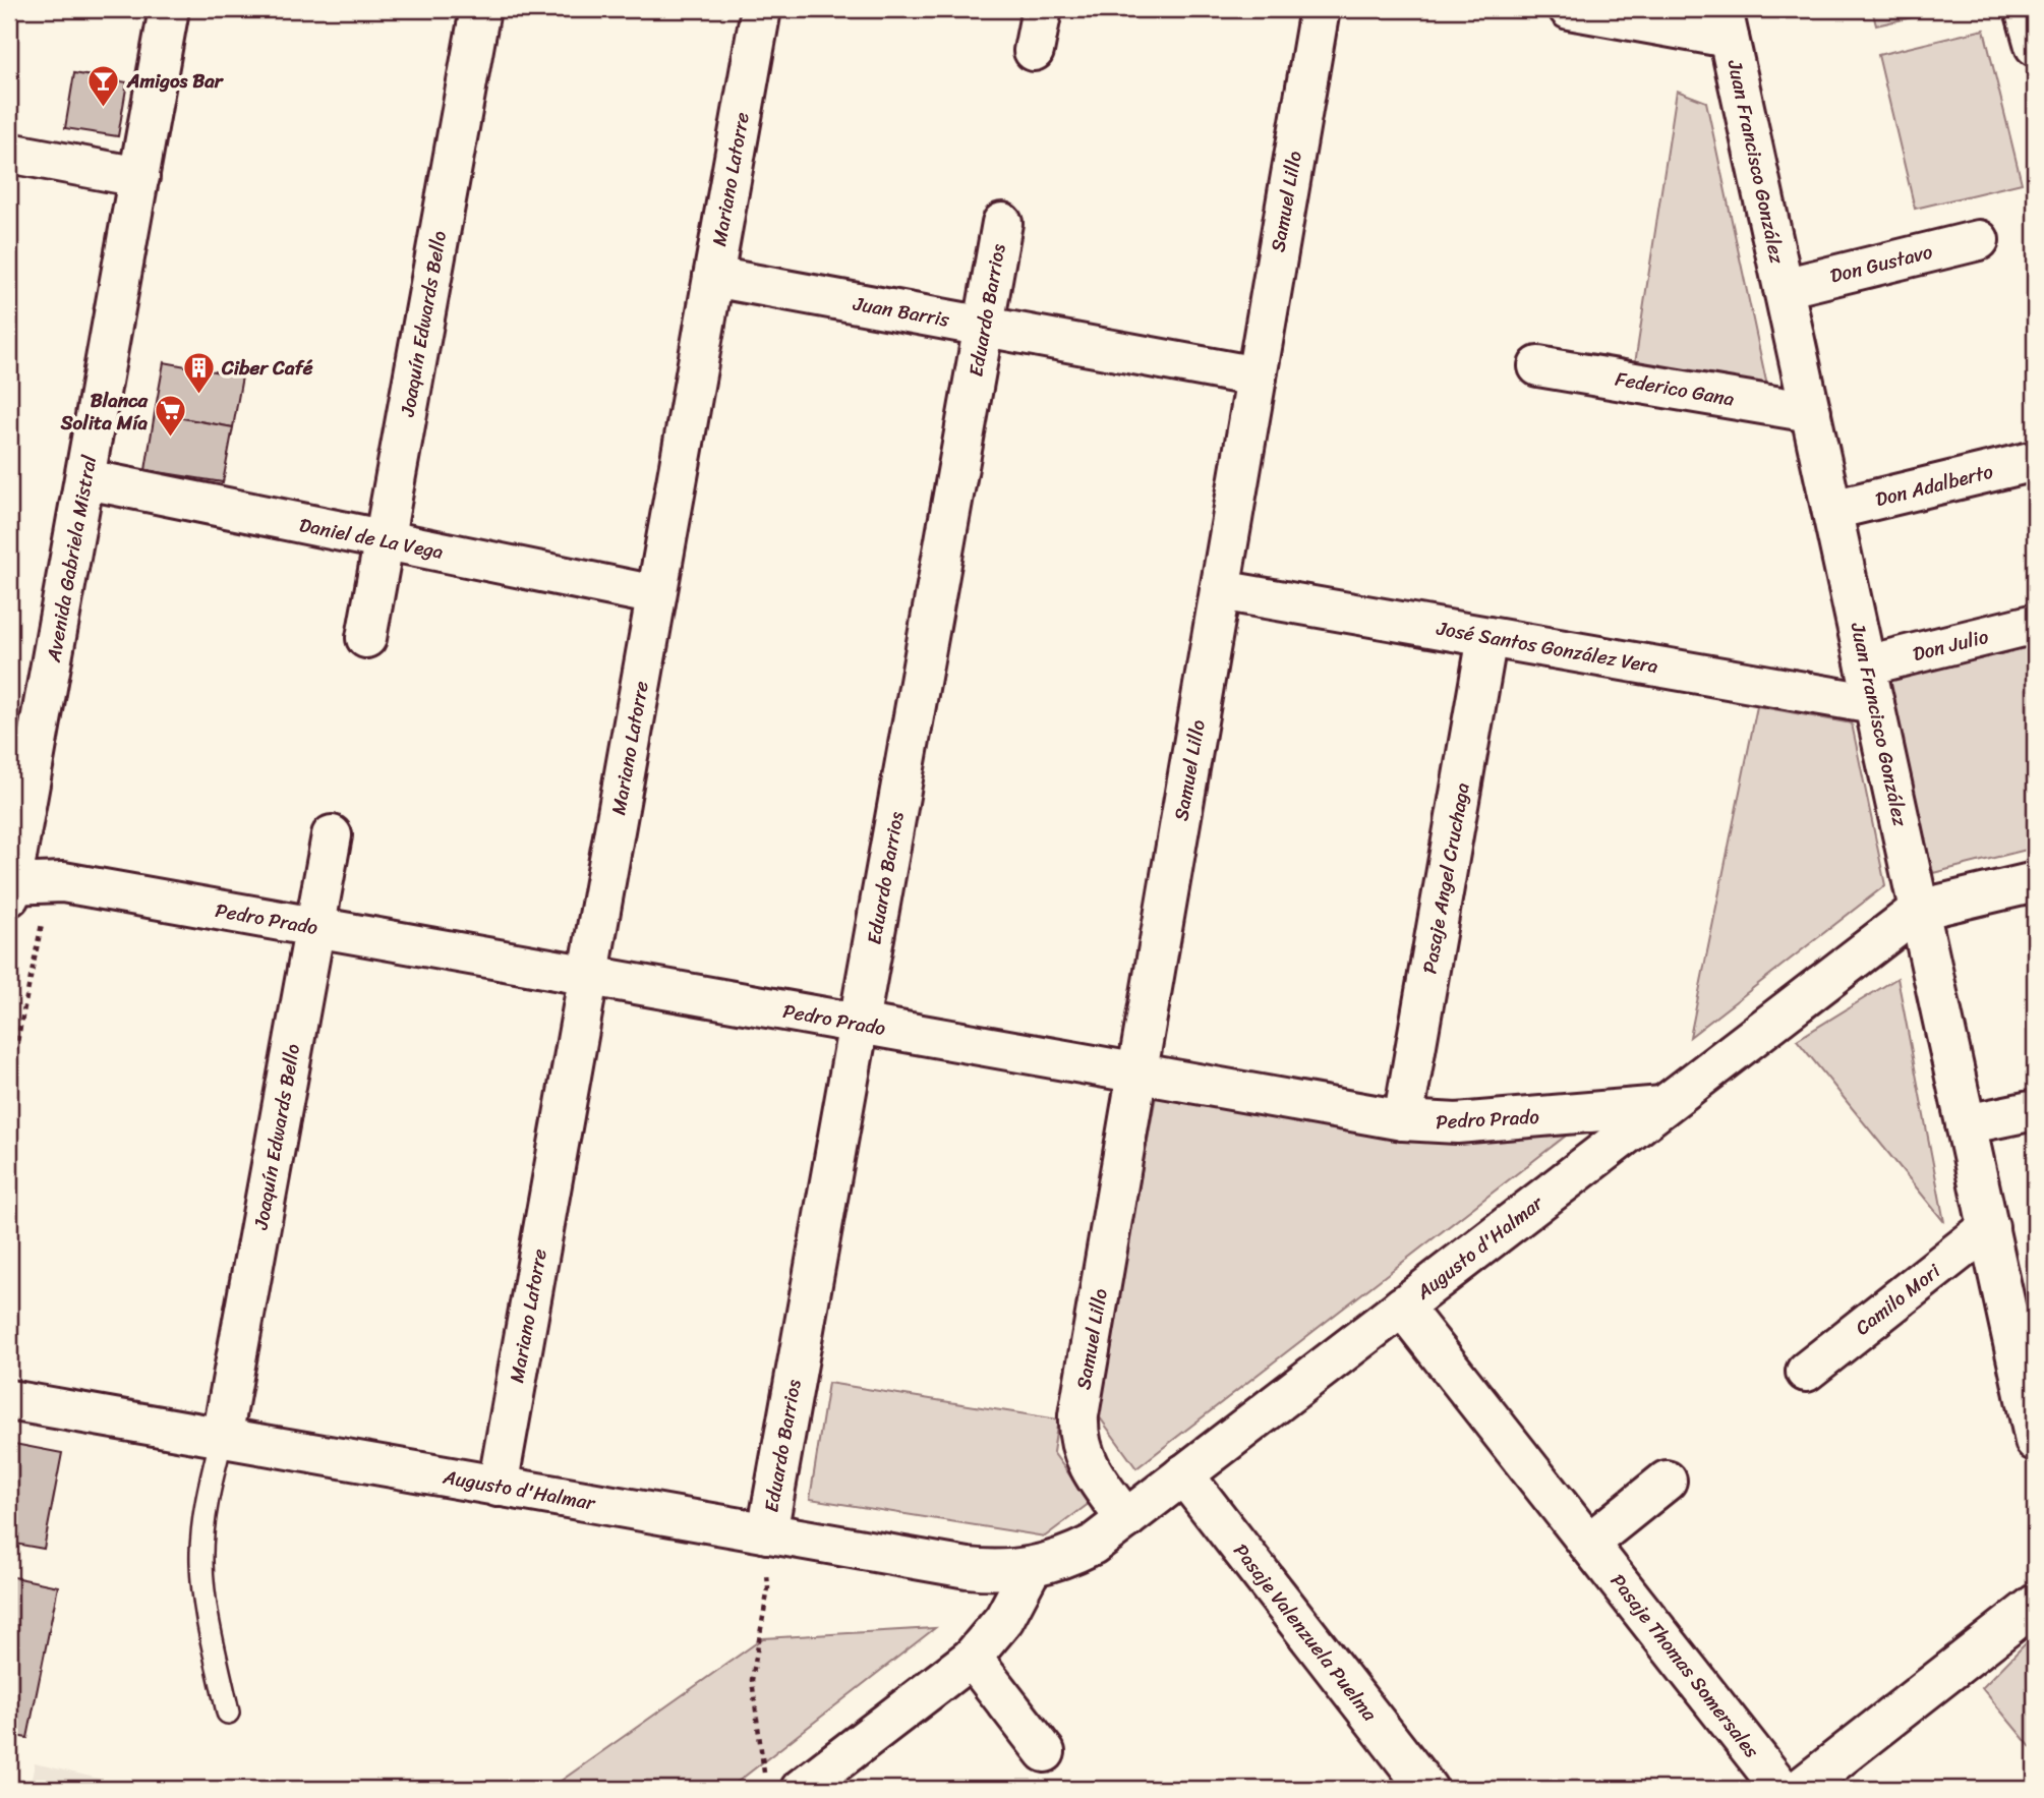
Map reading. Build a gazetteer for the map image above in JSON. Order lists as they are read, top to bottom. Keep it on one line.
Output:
{"streets":{"street":["Juan Francisco González","Mariano Latorre","Samuel Lillo","Don Gustavo","Eduardo Barrios","Juan Barris","Joaquín Edwards Bello","Federico Gana","Don Adalberto","Daniel de La Vega","Avenida Gabriela Mistral","Don Julio","José Santos González Vera","Pasaje Angel Cruchaga","Pedro Prado","Augusto d'Halmar","Camilo Mori","Pasaje Valenzuela Puelma","Pasaje Thomas Somersales"]},"crossings":[["Juan Francisco González","Don Gustavo"],["Juan Francisco González","Federico Gana"],["Juan Francisco González","Don Adalberto"],["Juan Francisco González","Don Julio"],["Juan Francisco González","José Santos González Vera"],["Juan Francisco González","Augusto d'Halmar"],["Juan Francisco González","Camilo Mori"],["Mariano Latorre","Juan Barris"],["Mariano Latorre","Daniel de La Vega"],["Mariano Latorre","Pedro Prado"],["Mariano Latorre","Augusto d'Halmar"],["Samuel Lillo","Juan Barris"],["Samuel Lillo","José Santos González Vera"],["Samuel Lillo","Pedro Prado"],["Samuel Lillo","Augusto d'Halmar"],["Eduardo Barrios","Juan Barris"],["Eduardo Barrios","Pedro Prado"],["Eduardo Barrios","Augusto d'Halmar"],["Joaquín Edwards Bello","Daniel de La Vega"],["Joaquín Edwards Bello","Pedro Prado"],["Joaquín Edwards Bello","Augusto d'Halmar"],["Daniel de La Vega","Avenida Gabriela Mistral"],["Avenida Gabriela Mistral","Pedro Prado"],["José Santos González Vera","Pasaje Angel Cruchaga"],["Pasaje Angel Cruchaga","Pedro Prado"],["Pedro Prado","Augusto d'Halmar"],["Augusto d'Halmar","Pasaje Valenzuela Puelma"],["Augusto d'Halmar","Pasaje Thomas Somersales"]],"places":{"bar":["Amigos Bar"],"building":["Ciber Café"],"supermarket":["Blanca Solita Mía"]}}
